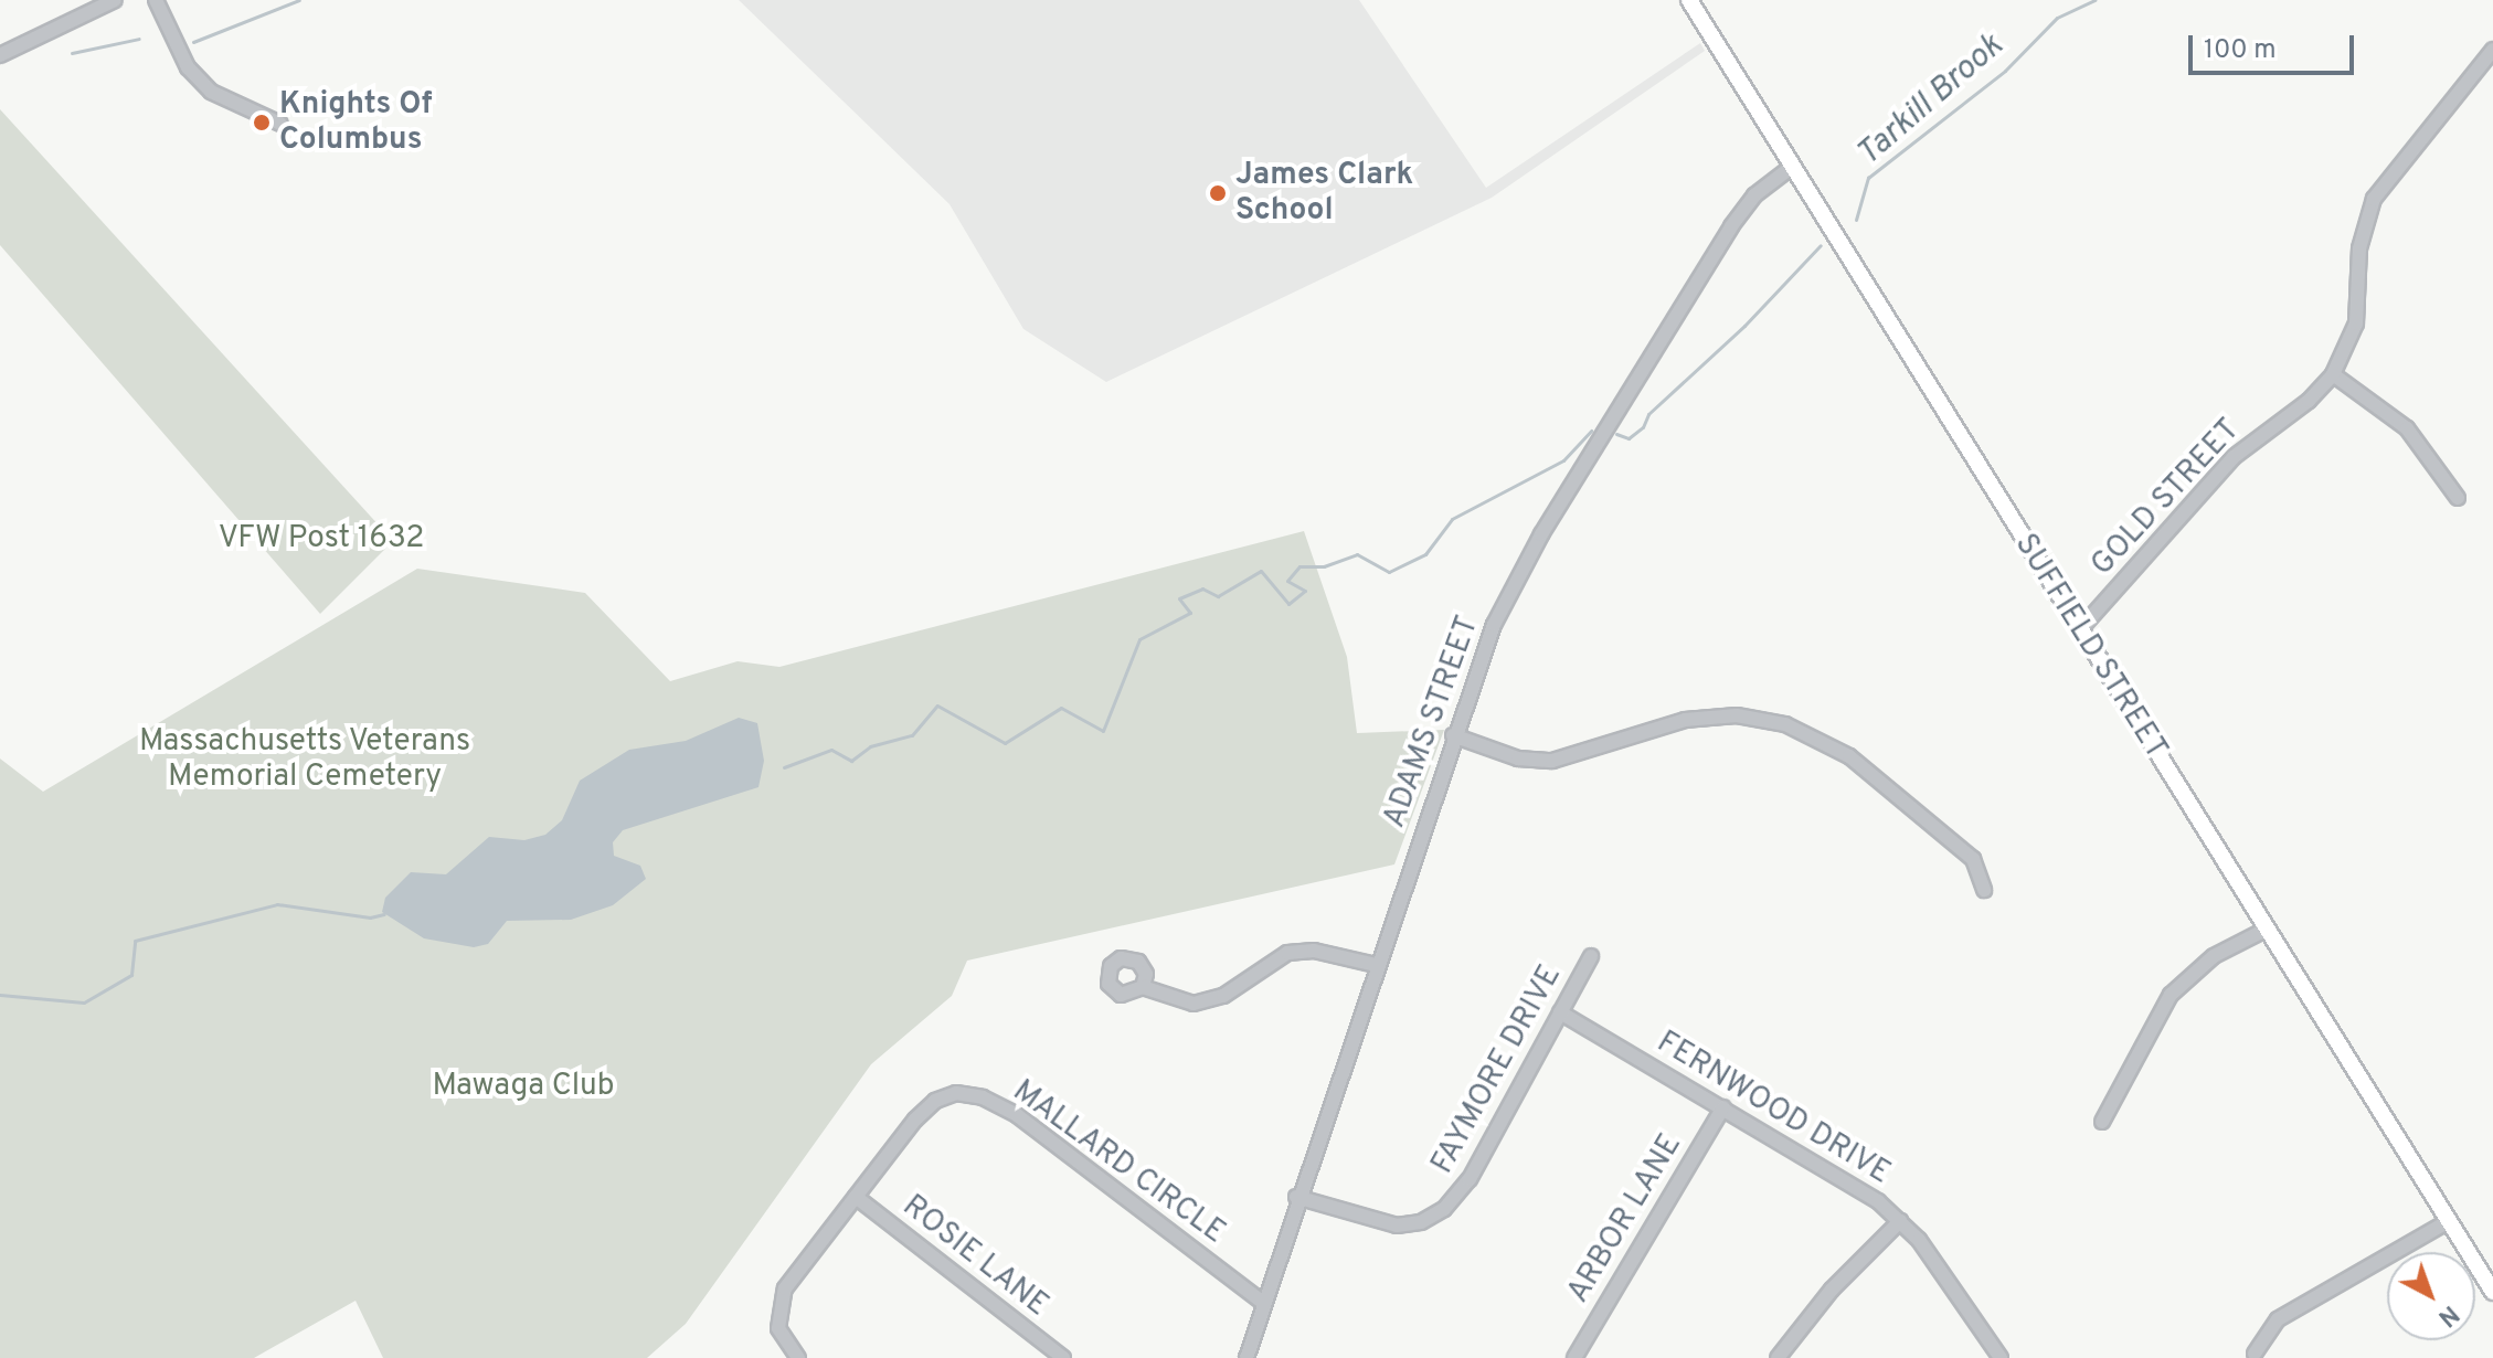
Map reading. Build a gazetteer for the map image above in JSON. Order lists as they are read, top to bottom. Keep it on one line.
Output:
{"streets":{"main road":["SUFFIELD STREET"],"street":["GOLD STREET","ADAMS STREET","FAYMORE DRIVE","FERNWOOD DRIVE","MALLARD CIRCLE","ARBOR LANE","ROSIE LANE"]},"crossings":[["GOLD STREET","SUFFIELD STREET"],["SUFFIELD STREET","ADAMS STREET"],["ADAMS STREET","FAYMORE DRIVE"],["ADAMS STREET","MALLARD CIRCLE"],["FAYMORE DRIVE","FERNWOOD DRIVE"],["FERNWOOD DRIVE","ARBOR LANE"],["MALLARD CIRCLE","ROSIE LANE"]],"water":["Tarkill Brook"],"parks":["VFW Post 1632","Massachusetts Veterans Memorial Cemetery","Mawaga Club"],"places":["Knights Of Columbus","James Clark School"],"scale_bar":"100 m","north":"bottom right"}
